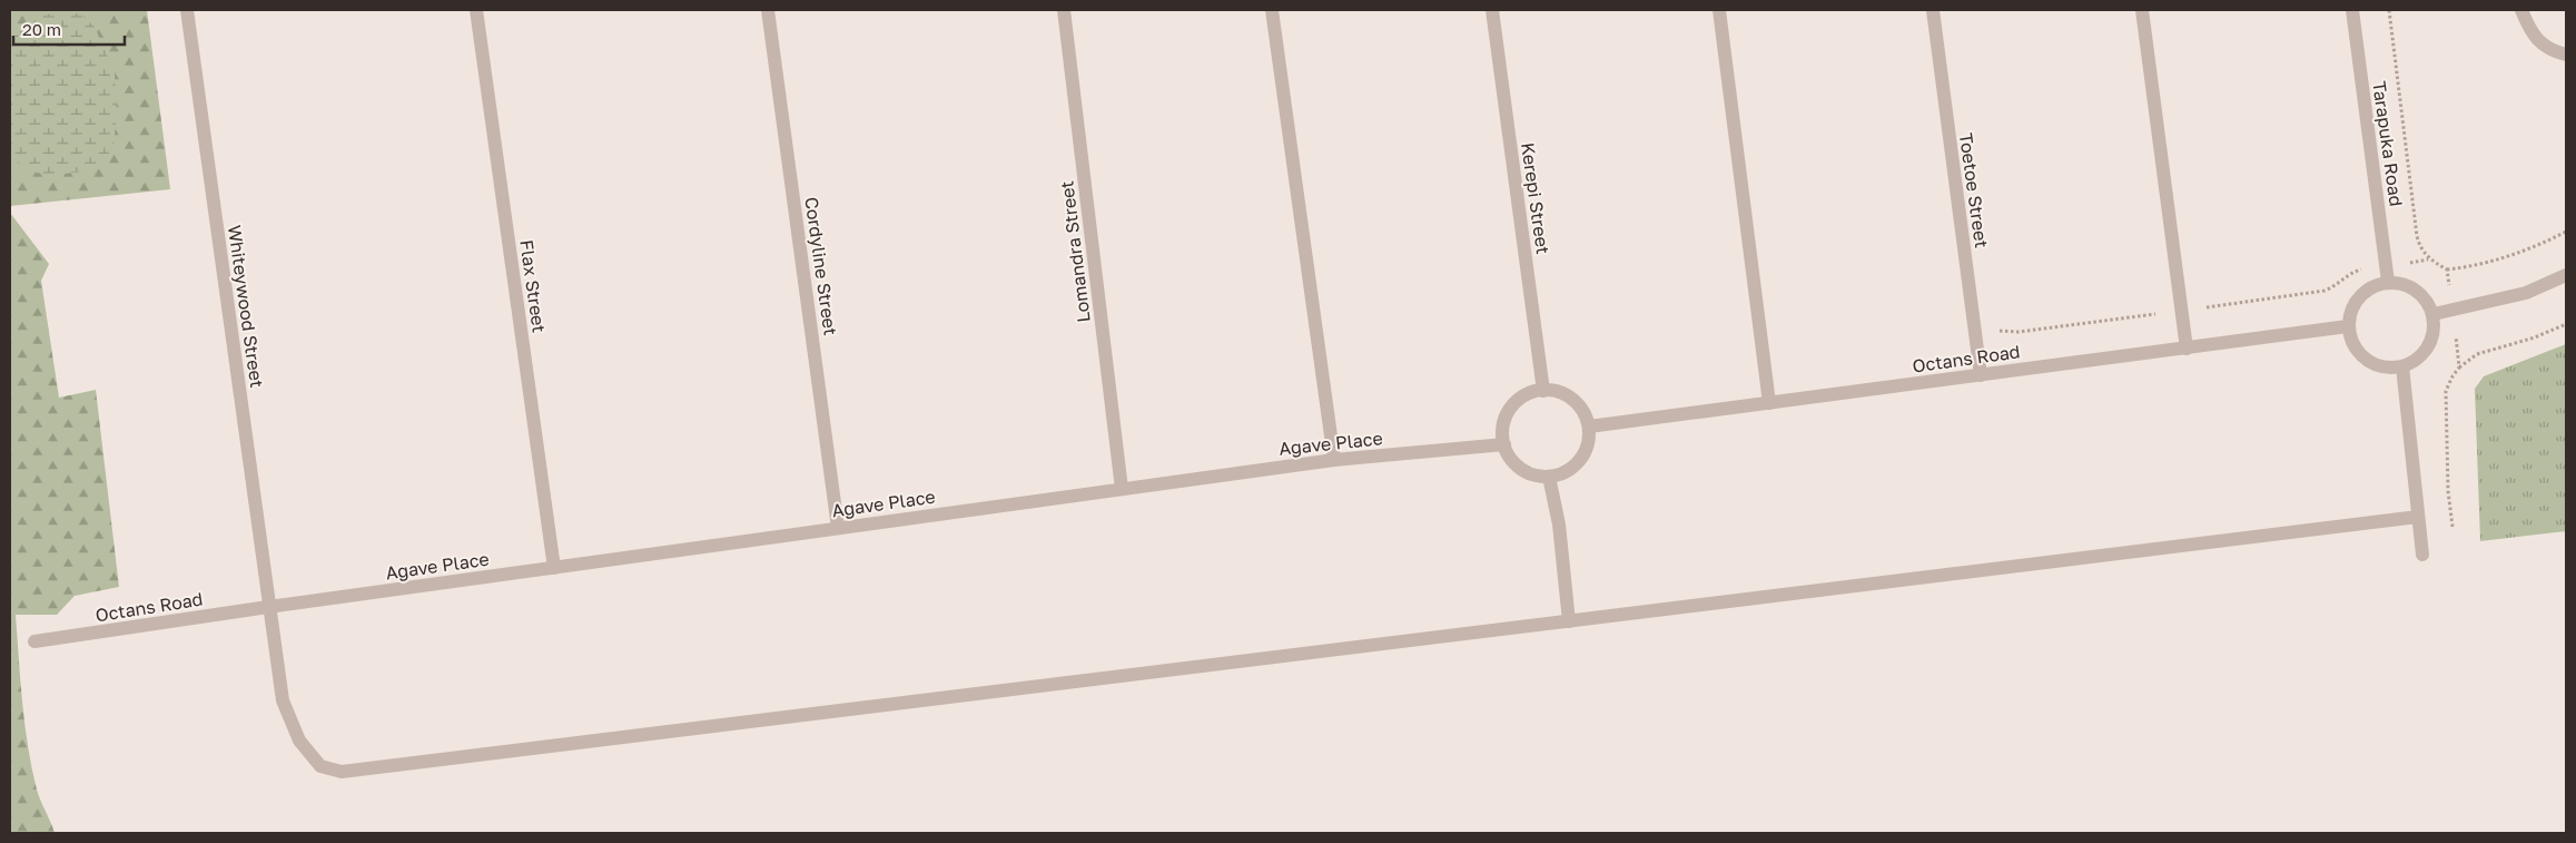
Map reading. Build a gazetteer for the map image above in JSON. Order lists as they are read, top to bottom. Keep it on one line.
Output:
{"streets":{"street":["Tarapuka Road","Toetoe Street","Kerepi Street","Lomandra Street","Cordyline Street","Flax Street","Whiteywood Street","Octans Road","Agave Place"]},"crossings":[["Tarapuka Road","Octans Road"],["Toetoe Street","Octans Road"],["Kerepi Street","Octans Road"],["Kerepi Street","Agave Place"],["Lomandra Street","Agave Place"],["Cordyline Street","Agave Place"],["Flax Street","Agave Place"],["Whiteywood Street","Octans Road"],["Whiteywood Street","Agave Place"],["Octans Road","Agave Place"]],"scale_bar":"20 m"}
